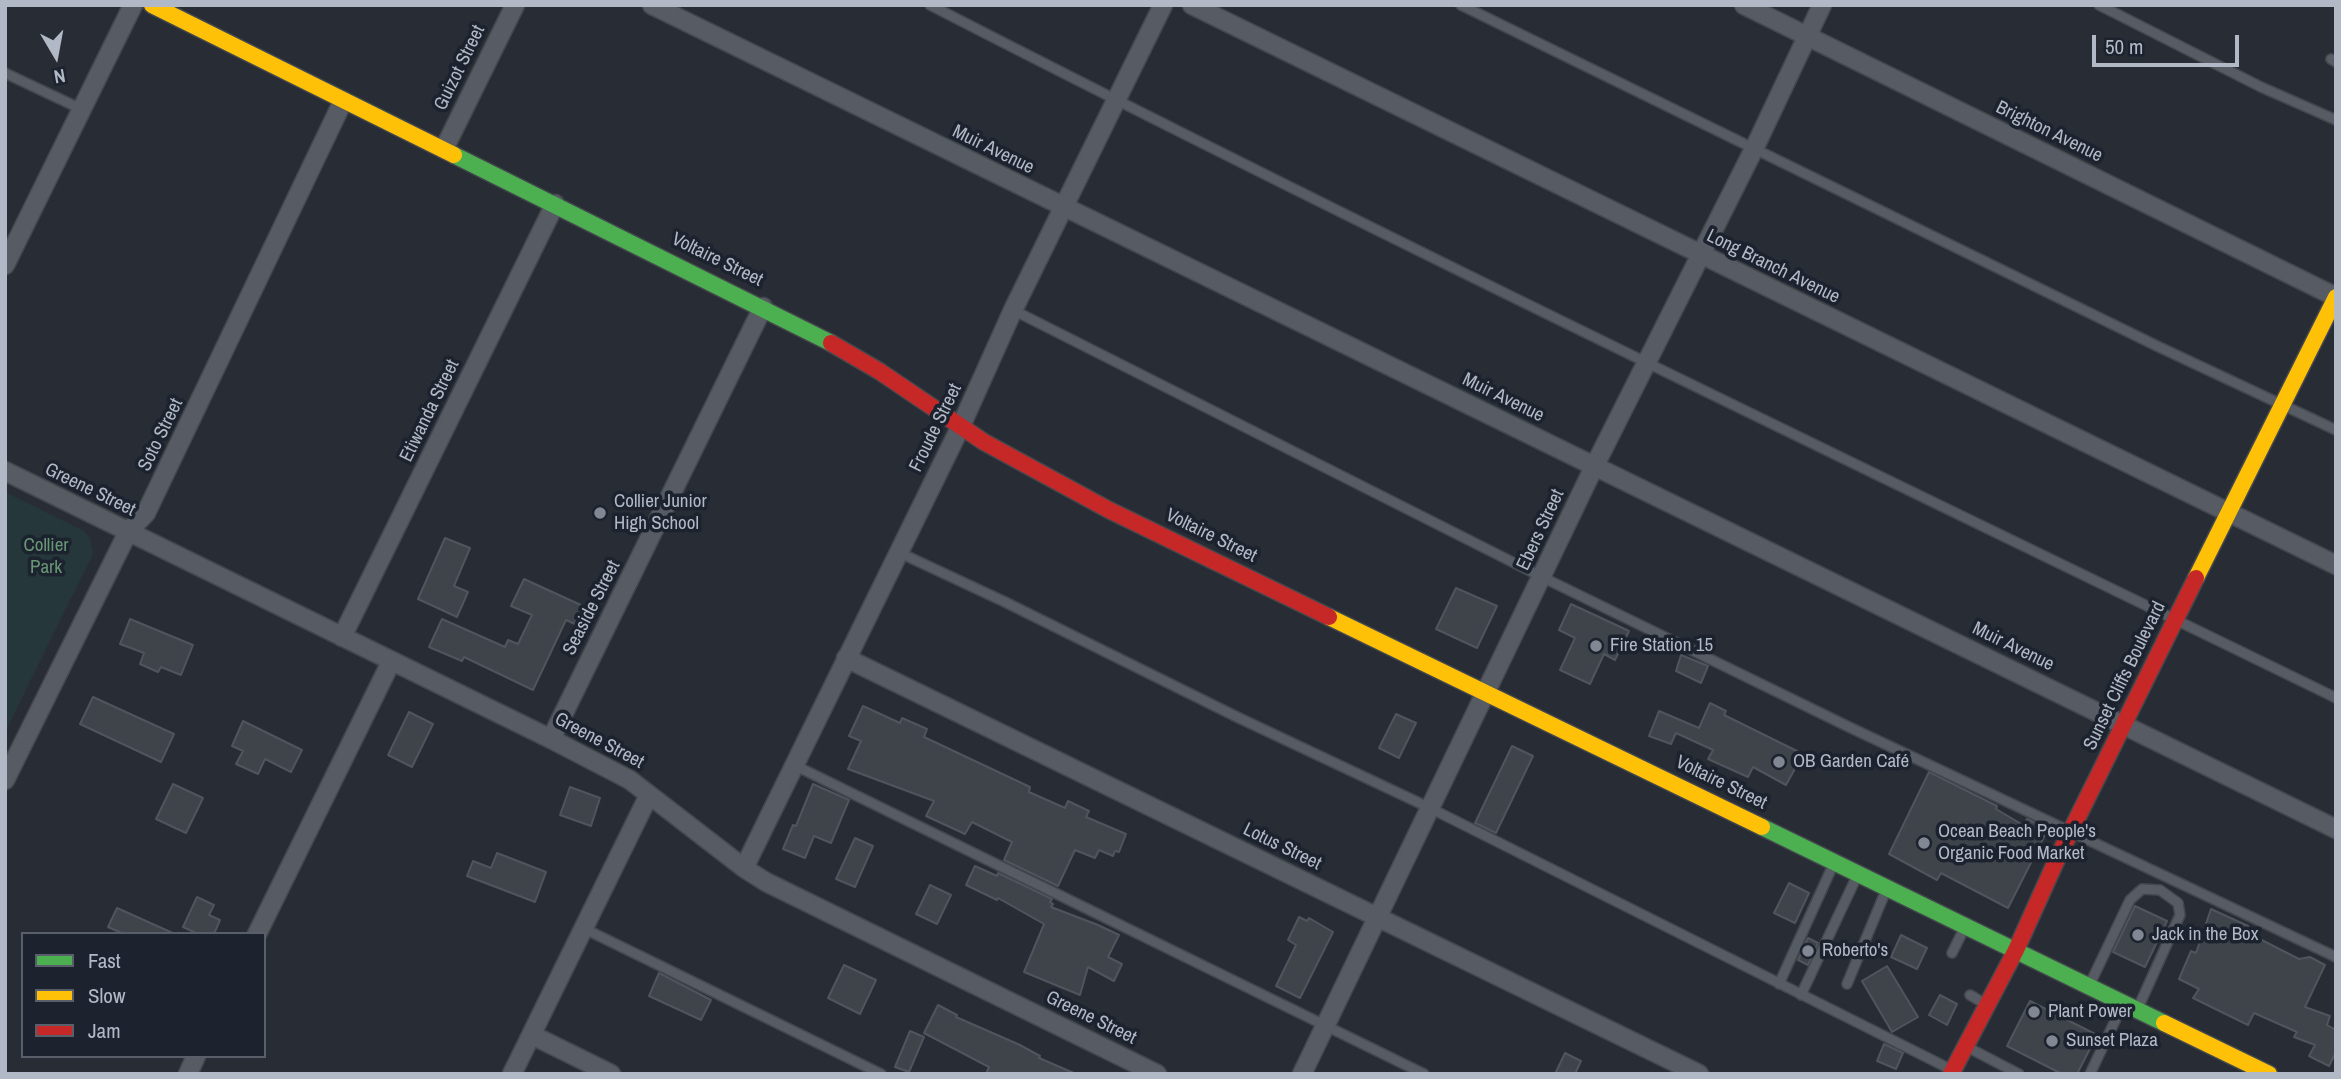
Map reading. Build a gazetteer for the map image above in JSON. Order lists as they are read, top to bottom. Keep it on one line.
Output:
{"streets":{"main road":["Voltaire Street","Sunset Cliffs Boulevard"],"street":["Guizot Street","Brighton Avenue","Muir Avenue","Long Branch Avenue","Etiwanda Street","Froude Street","Soto Street","Greene Street","Ebers Street","Seaside Street","Lotus Street"]},"crossings":[["Guizot Street","Voltaire Street"],["Brighton Avenue","Ebers Street"],["Brighton Avenue","Sunset Cliffs Boulevard"],["Muir Avenue","Froude Street"],["Muir Avenue","Ebers Street"],["Muir Avenue","Sunset Cliffs Boulevard"],["Voltaire Street","Etiwanda Street"],["Voltaire Street","Froude Street"],["Voltaire Street","Soto Street"],["Voltaire Street","Ebers Street"],["Voltaire Street","Seaside Street"],["Voltaire Street","Sunset Cliffs Boulevard"],["Long Branch Avenue","Ebers Street"],["Long Branch Avenue","Sunset Cliffs Boulevard"],["Etiwanda Street","Greene Street"],["Froude Street","Greene Street"],["Froude Street","Lotus Street"],["Soto Street","Greene Street"],["Greene Street","Seaside Street"],["Ebers Street","Lotus Street"]],"parks":["Collier Park"],"places":["Collier Junior High School","Fire Station 15","OB Garden Café","Ocean Beach People's Organic Food Market","Jack in the Box","Roberto's","Plant Power","Sunset Plaza"],"legend":["Fast","Slow","Jam"],"scale_bar":"50 m","north":"bottom"}
